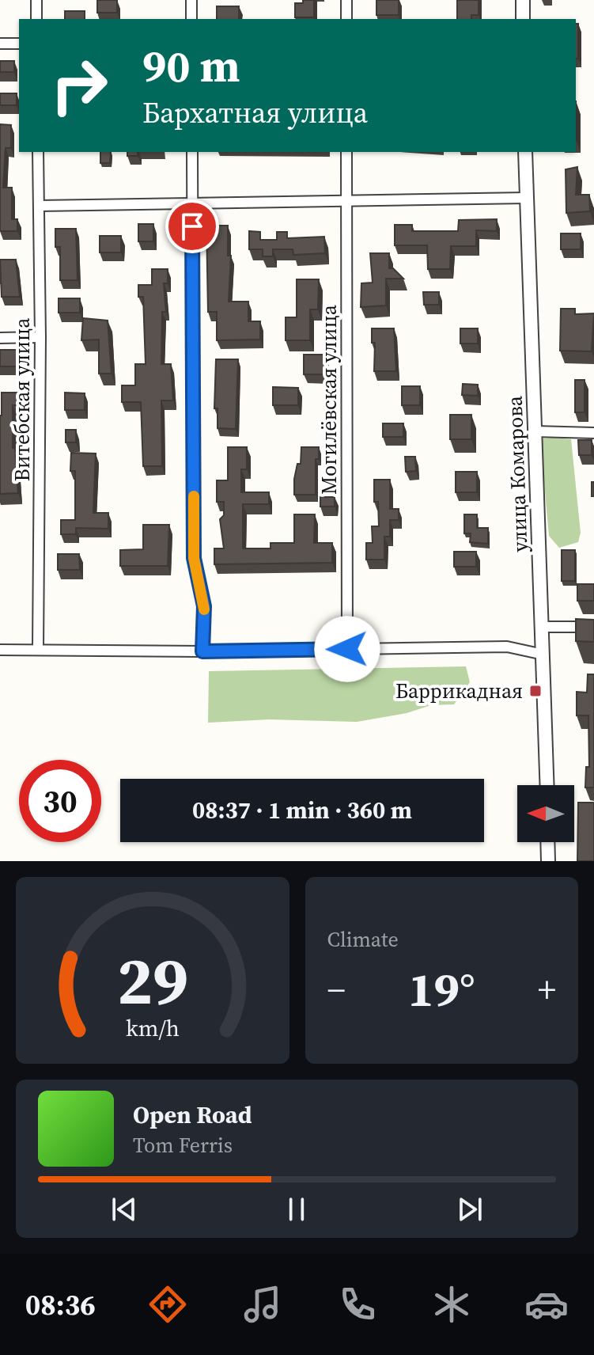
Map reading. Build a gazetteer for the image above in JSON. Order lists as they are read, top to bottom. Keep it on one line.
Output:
{"streets":{"street":["Витебская улица","Могилёвская улица","улица Комарова"]},"places":{"transit":["Баррикадная"]},"north":"left","page":{"turn":["90 m","Бархатная улица"],"limit":"30","trip":"08:37 · 1 min · 360 m","tile":"Climate","heat":["−","19°","+"],"song":["Open Road","Tom Ferris"],"tabs":"08:36","gauge":["29","km/h"]}}
